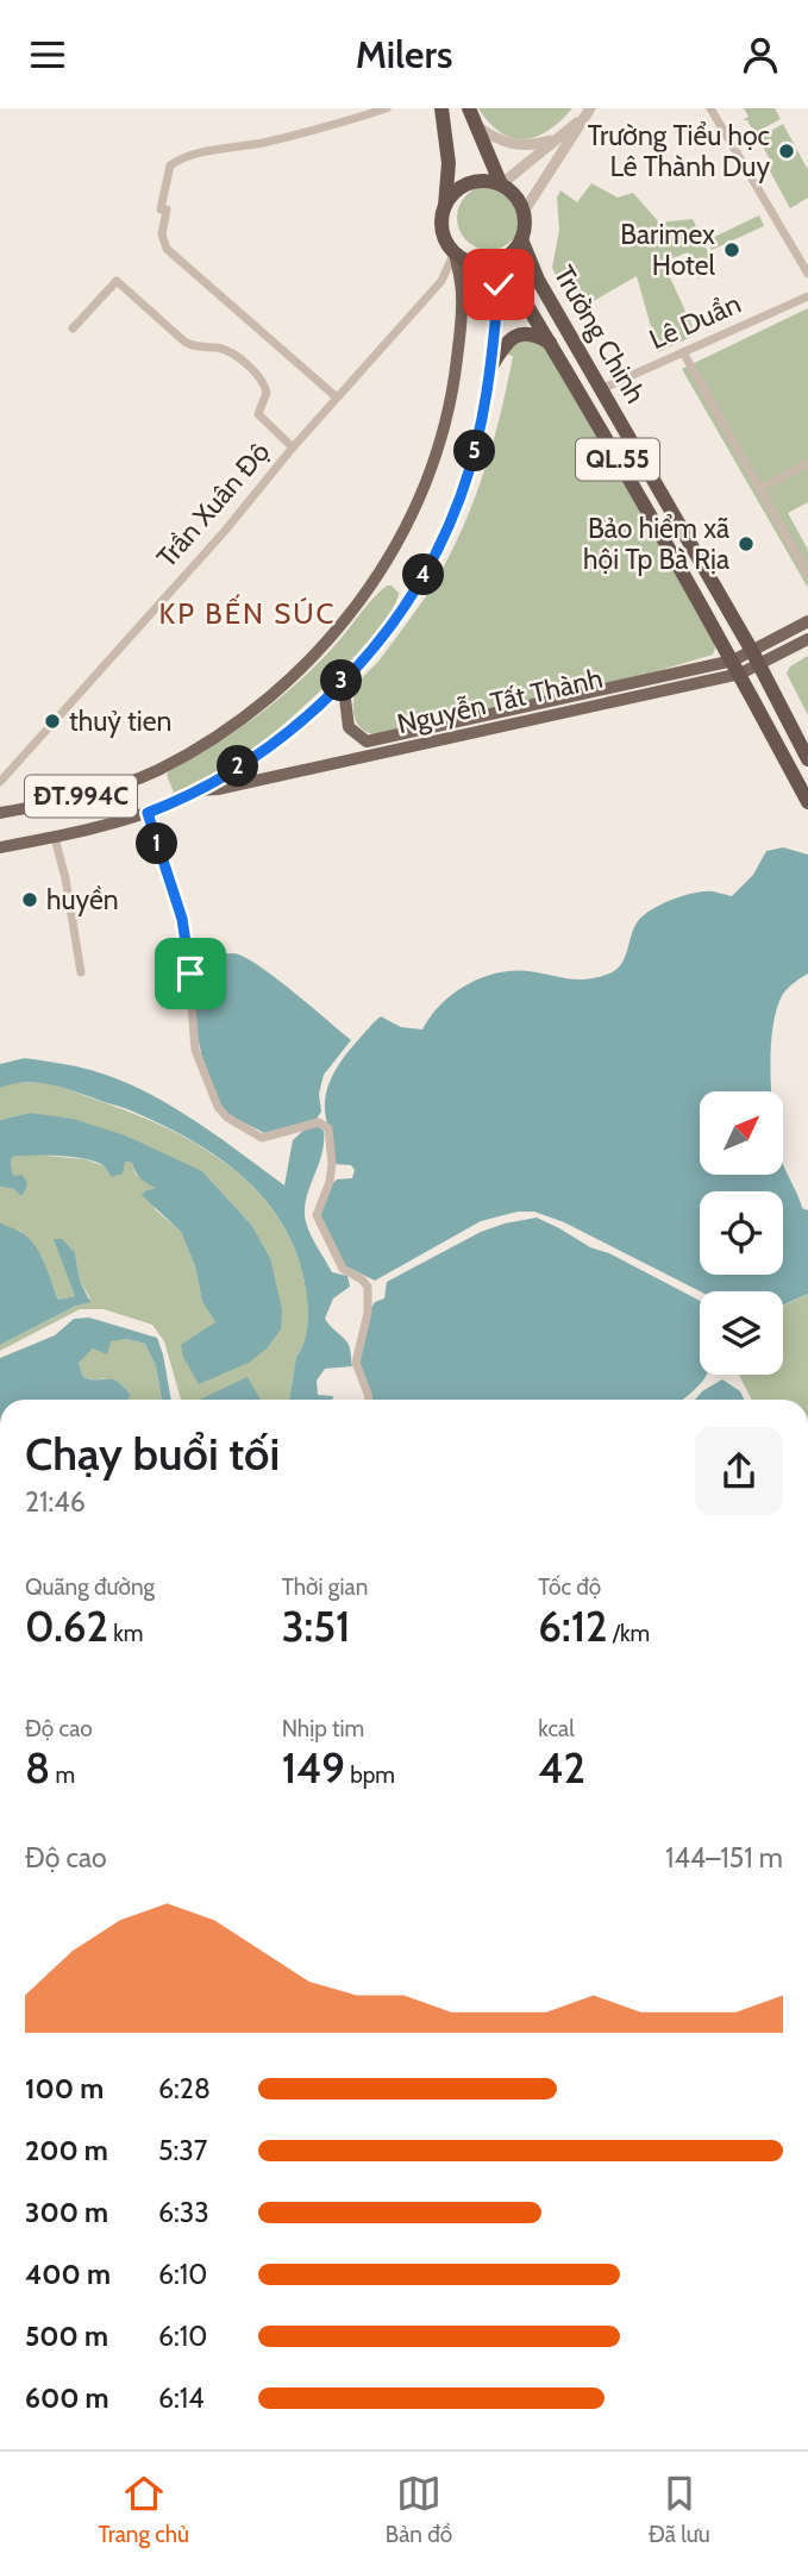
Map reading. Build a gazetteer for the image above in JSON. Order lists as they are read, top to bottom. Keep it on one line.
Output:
{"streets":{"highway":["Trường Chinh","QL.55"],"main road":["Nguyễn Tất Thành","ĐT.994C"],"street":["Lê Duẩn","Trần Xuân Độ"]},"crossings":[["Lê Duẩn","Trường Chinh"],["Trường Chinh","Trần Xuân Độ"],["Trường Chinh","Nguyễn Tất Thành"],["Trường Chinh","ĐT.994C"],["Trần Xuân Độ","ĐT.994C"],["Nguyễn Tất Thành","ĐT.994C"]],"districts":["KP BẾN SÚC"],"places":["Trường Tiểu học Lê Thành Duy","Barimex Hotel","Bảo hiểm xã hội Tp Bà Rịa","thuỷ tien","huyền"],"north":"top right","page":{"header":"Milers","pins":["5","4","3","2","1"],"heading":["Chạy buổi tối","21:46"],"stats":[["Quãng đường","0.62 km"],["Thời gian","3:51"],["Tốc độ","6:12 /km"],["Độ cao","8 m"],["Nhịp tim","149 bpm"],["kcal","42"]],"chart":["Độ cao","144–151 m"],"list":[{"name":"100 m","note":"6:28"},{"name":"200 m","note":"5:37"},{"name":"300 m","note":"6:33"},{"name":"400 m","note":"6:10"},{"name":"500 m","note":"6:10"},{"name":"600 m","note":"6:14"}],"tabs":["Trang chủ","Bản đồ","Đã lưu"]}}
